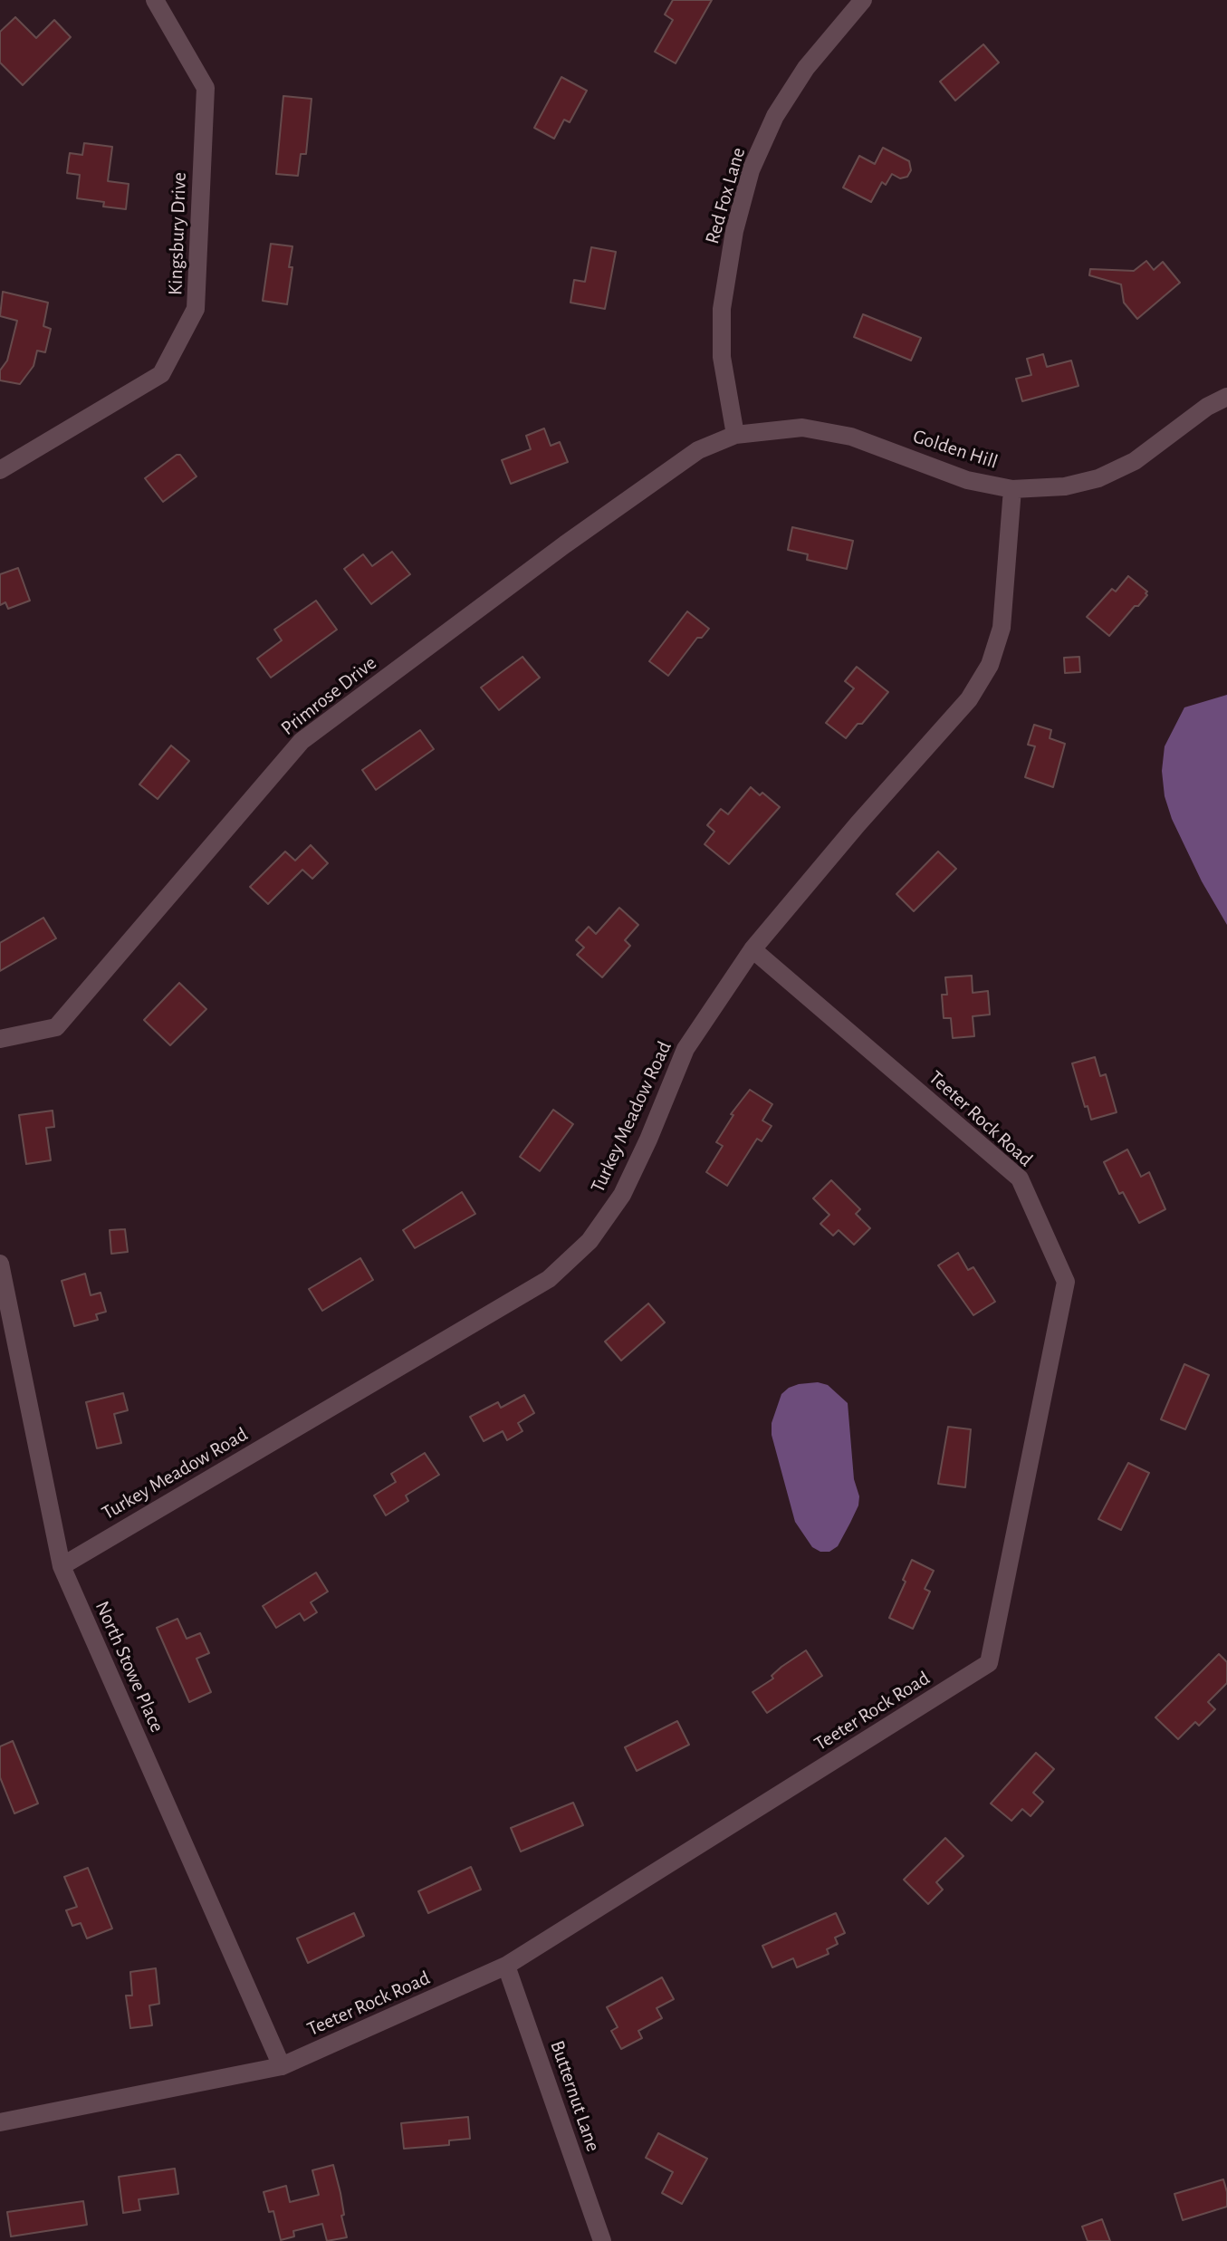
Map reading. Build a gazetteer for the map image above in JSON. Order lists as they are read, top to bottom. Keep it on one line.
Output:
{"streets":{"street":["Red Fox Lane","Kingsbury Drive","Golden Hill","Primrose Drive","Turkey Meadow Road","Teeter Rock Road","North Stowe Place","Butternut Lane"]},"crossings":[["Red Fox Lane","Golden Hill"],["Red Fox Lane","Primrose Drive"],["Golden Hill","Primrose Drive"],["Golden Hill","Turkey Meadow Road"],["Turkey Meadow Road","Teeter Rock Road"],["Turkey Meadow Road","North Stowe Place"],["Teeter Rock Road","North Stowe Place"],["Teeter Rock Road","Butternut Lane"]]}
